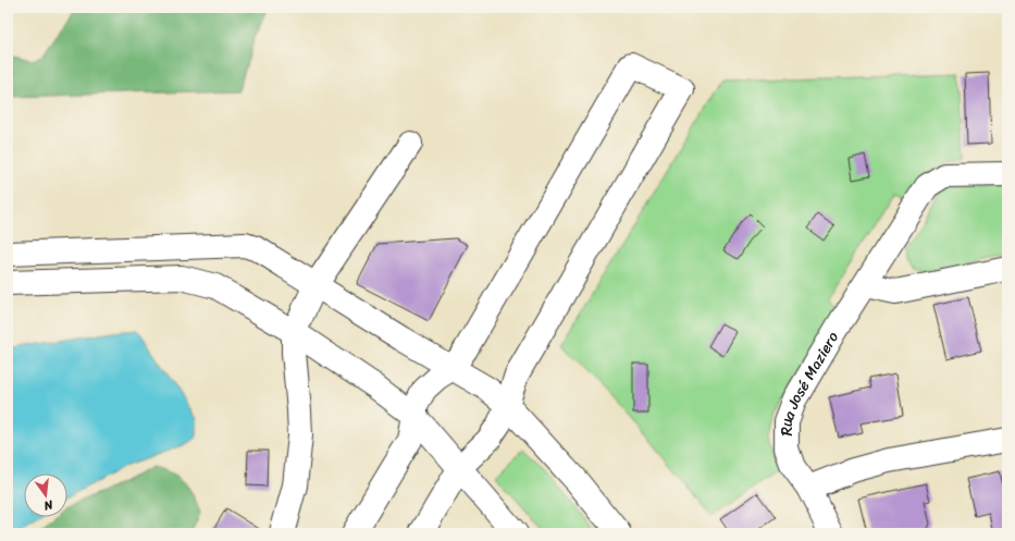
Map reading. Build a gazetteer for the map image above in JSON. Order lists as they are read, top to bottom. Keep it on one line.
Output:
{"streets":{"street":["Rua José Maziero"]},"north":"bottom"}
